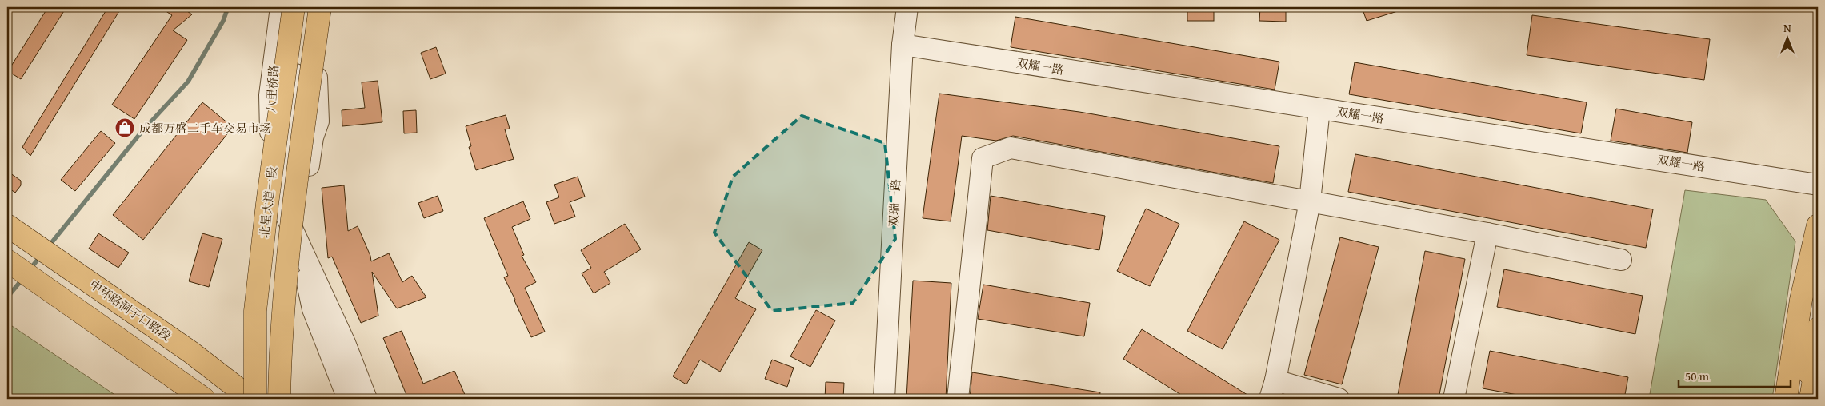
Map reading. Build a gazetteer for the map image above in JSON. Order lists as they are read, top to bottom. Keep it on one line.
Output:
{"streets":{"main road":["北星大道一段","中环路洞子口路段"],"street":["双耀一路","八里桥路","双瑞一路"]},"crossings":[["双耀一路","双瑞一路"]],"places":{"shop":["成都万盛二手车交易市场"]},"scale_bar":"50 m","north":"top"}
